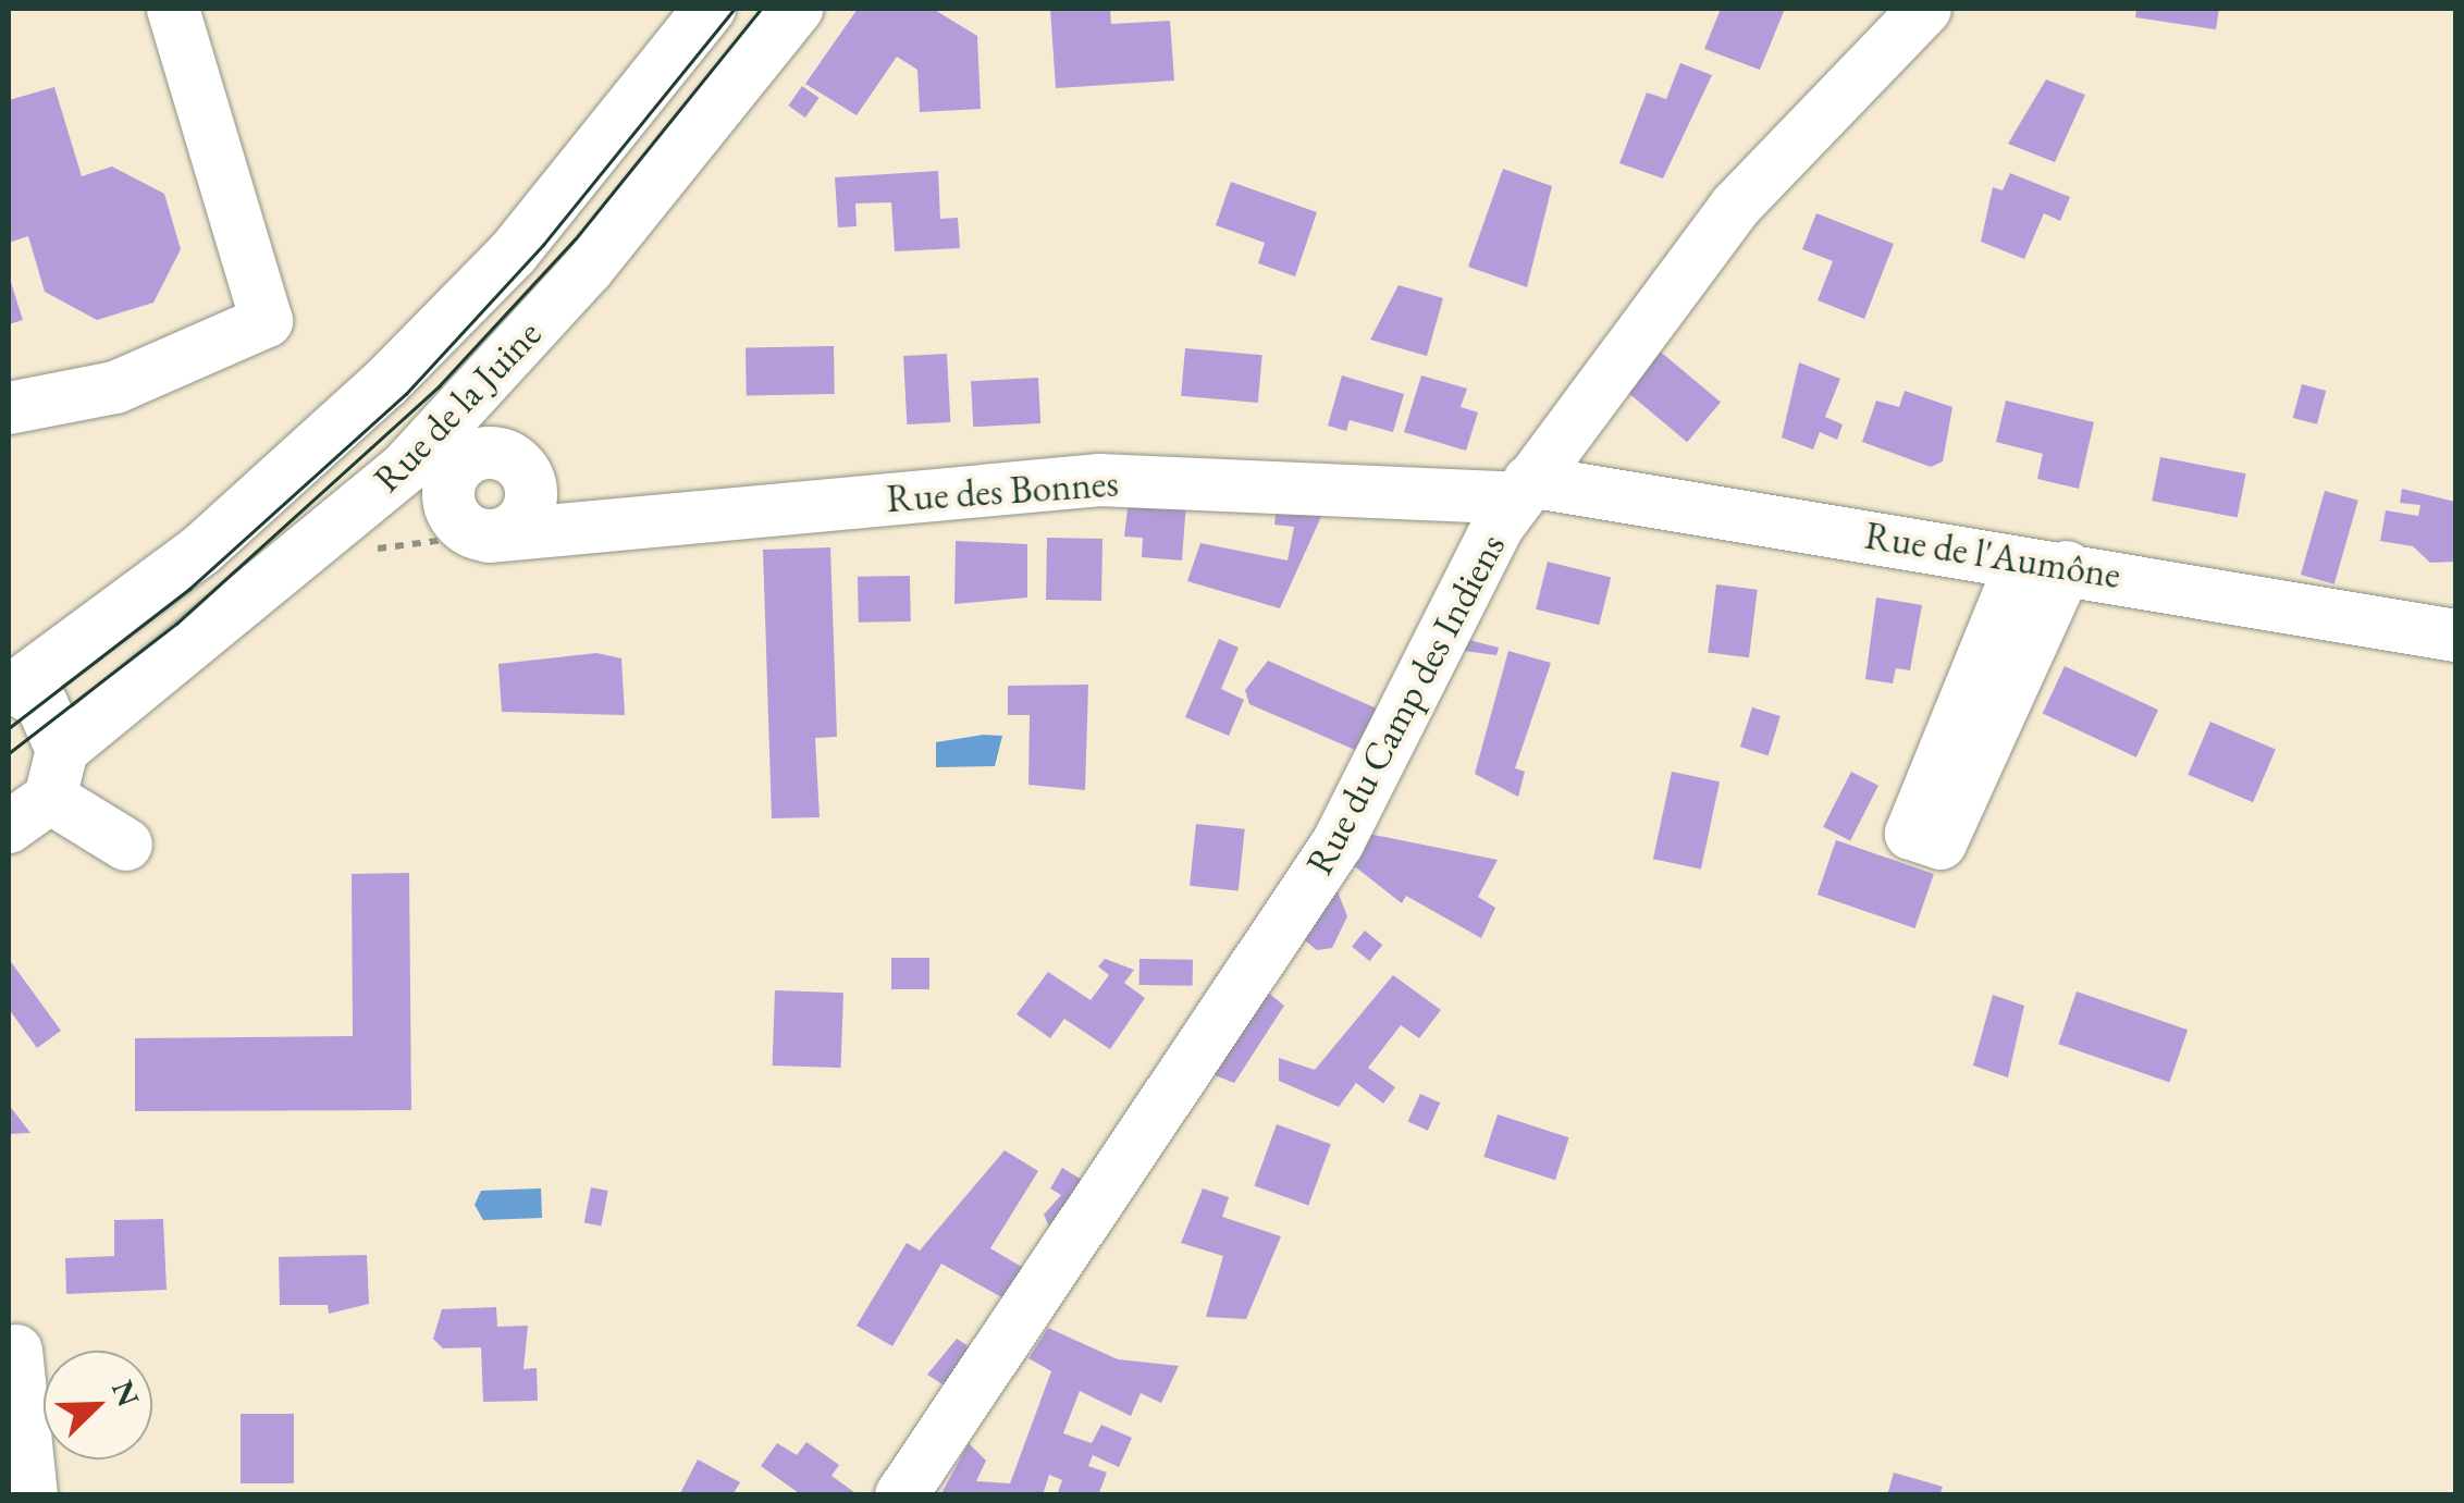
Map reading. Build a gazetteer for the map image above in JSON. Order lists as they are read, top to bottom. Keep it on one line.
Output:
{"streets":{"street":["Rue de la Juine","Rue des Bonnes","Rue de l'Aumône","Rue du Camp des Indiens"]},"crossings":[["Rue des Bonnes","Rue de l'Aumône"],["Rue des Bonnes","Rue du Camp des Indiens"],["Rue de l'Aumône","Rue du Camp des Indiens"]],"north":"top right"}
